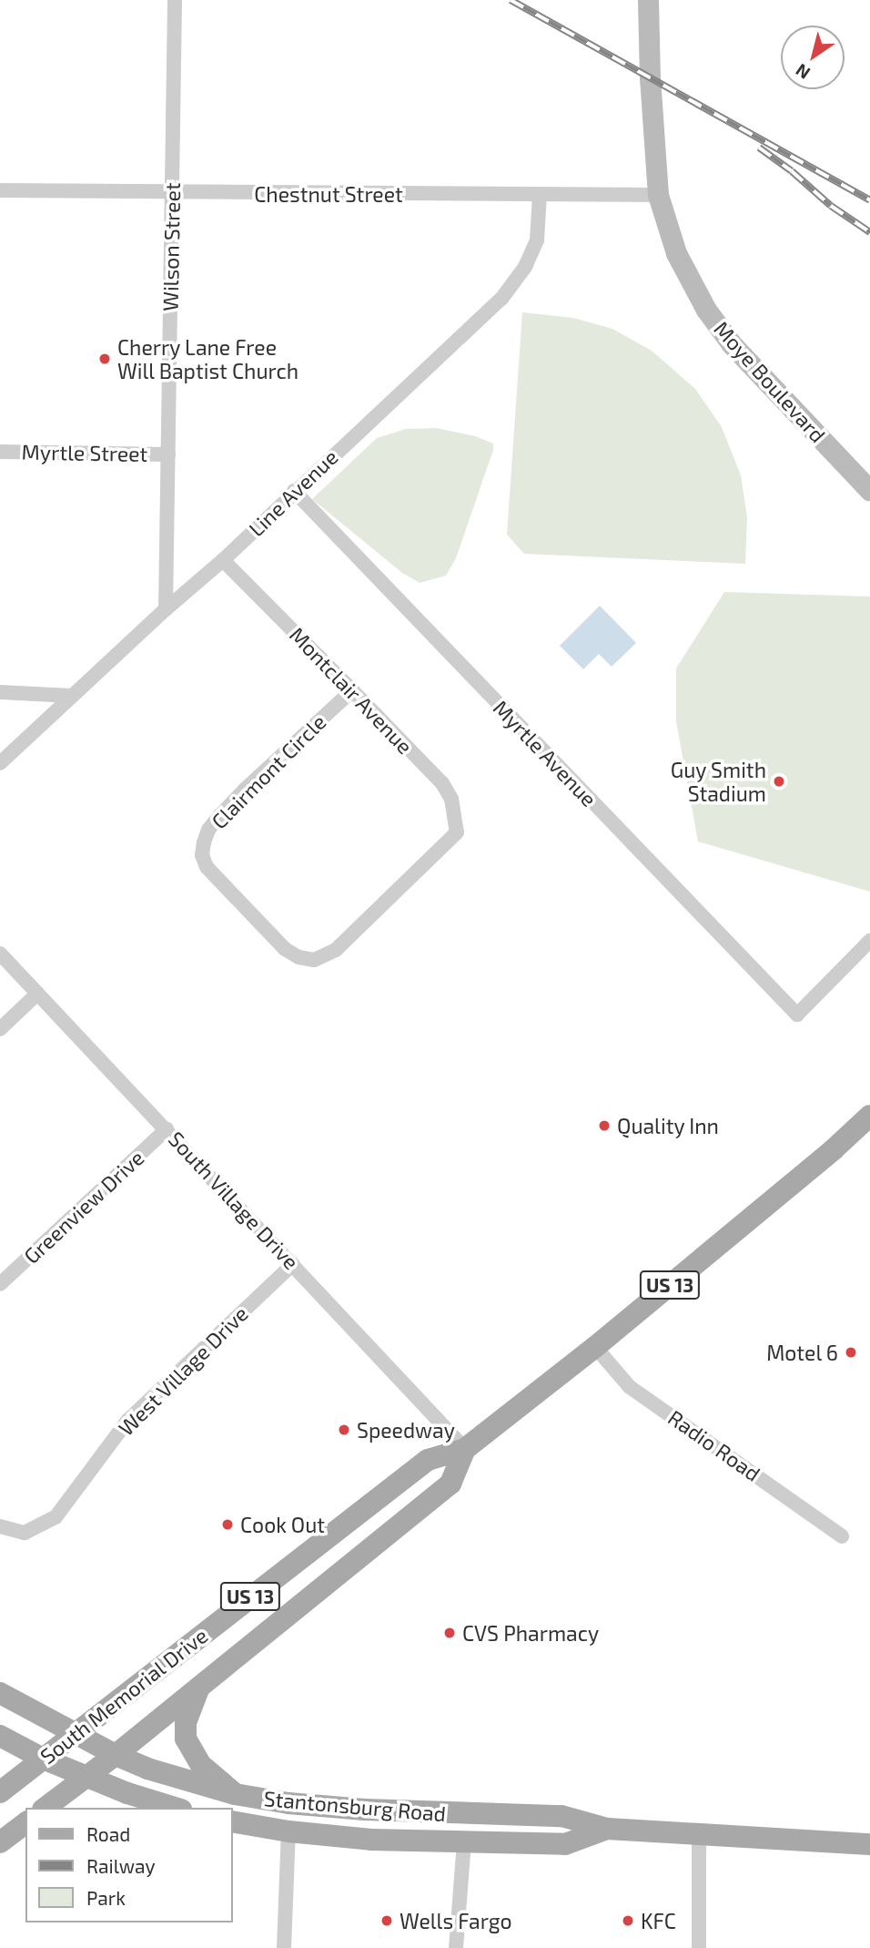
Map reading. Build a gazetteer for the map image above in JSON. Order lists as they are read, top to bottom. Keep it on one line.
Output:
{"streets":{"main road":["Moye Boulevard","US 13","South Memorial Drive","Stantonsburg Road"],"street":["Chestnut Street","Wilson Street","Myrtle Street","Line Avenue","Montclair Avenue","Myrtle Avenue","Clairmont Circle","South Village Drive","Greenview Drive","West Village Drive","Radio Road"]},"crossings":[["Chestnut Street","Wilson Street"],["Chestnut Street","Moye Boulevard"],["Chestnut Street","Line Avenue"],["Wilson Street","Myrtle Street"],["Wilson Street","Line Avenue"],["Line Avenue","Montclair Avenue"],["Line Avenue","Myrtle Avenue"],["Montclair Avenue","Clairmont Circle"],["South Village Drive","Greenview Drive"],["South Village Drive","West Village Drive"],["South Village Drive","South Memorial Drive"],["Radio Road","South Memorial Drive"],["South Memorial Drive","Stantonsburg Road"]],"places":["Cherry Lane Free Will Baptist Church","Guy Smith Stadium","Quality Inn","Motel 6","Speedway","Cook Out","CVS Pharmacy","Wells Fargo","KFC"],"legend":["Road","Railway","Park"],"north":"bottom left"}
